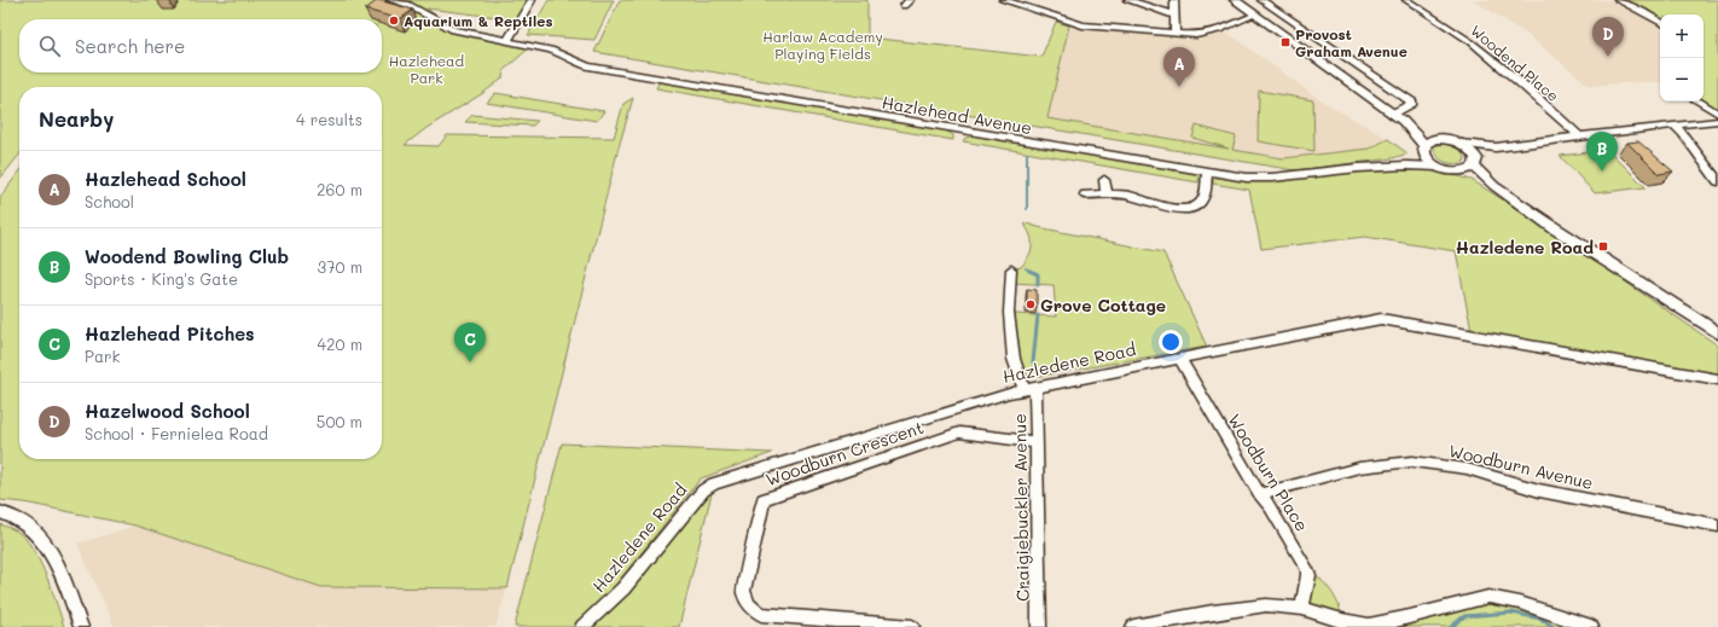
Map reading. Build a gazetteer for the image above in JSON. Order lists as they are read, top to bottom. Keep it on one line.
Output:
{"streets":{"street":["Woodend Place","Hazlehead Avenue","Hazledene Road","Woodburn Crescent","Woodburn Avenue","Woodburn Place","Craigiebuckler Avenue"]},"crossings":[["Hazledene Road","Woodburn Place"],["Hazledene Road","Craigiebuckler Avenue"],["Woodburn Crescent","Craigiebuckler Avenue"],["Woodburn Avenue","Woodburn Place"]],"parks":["Harlaw Academy Playing Fields","Hazlehead Park"],"places":{"other":["Aquarium & Reptiles","Grove Cottage"],"transit":["Provost Graham Avenue","Hazledene Road"]},"page":{"map_buttons":["+","−"],"pins":["D","A","B","C"],"search":"Search here","heading":["Nearby","4 results"],"list":[{"mark":"A","name":"Hazlehead School","note":"School","value":"260 m"},{"mark":"B","name":"Woodend Bowling Club","note":"Sports · King's Gate","value":"370 m"},{"mark":"C","name":"Hazlehead Pitches","note":"Park","value":"420 m"},{"mark":"D","name":"Hazelwood School","note":"School · Fernielea Road","value":"500 m"}]}}
